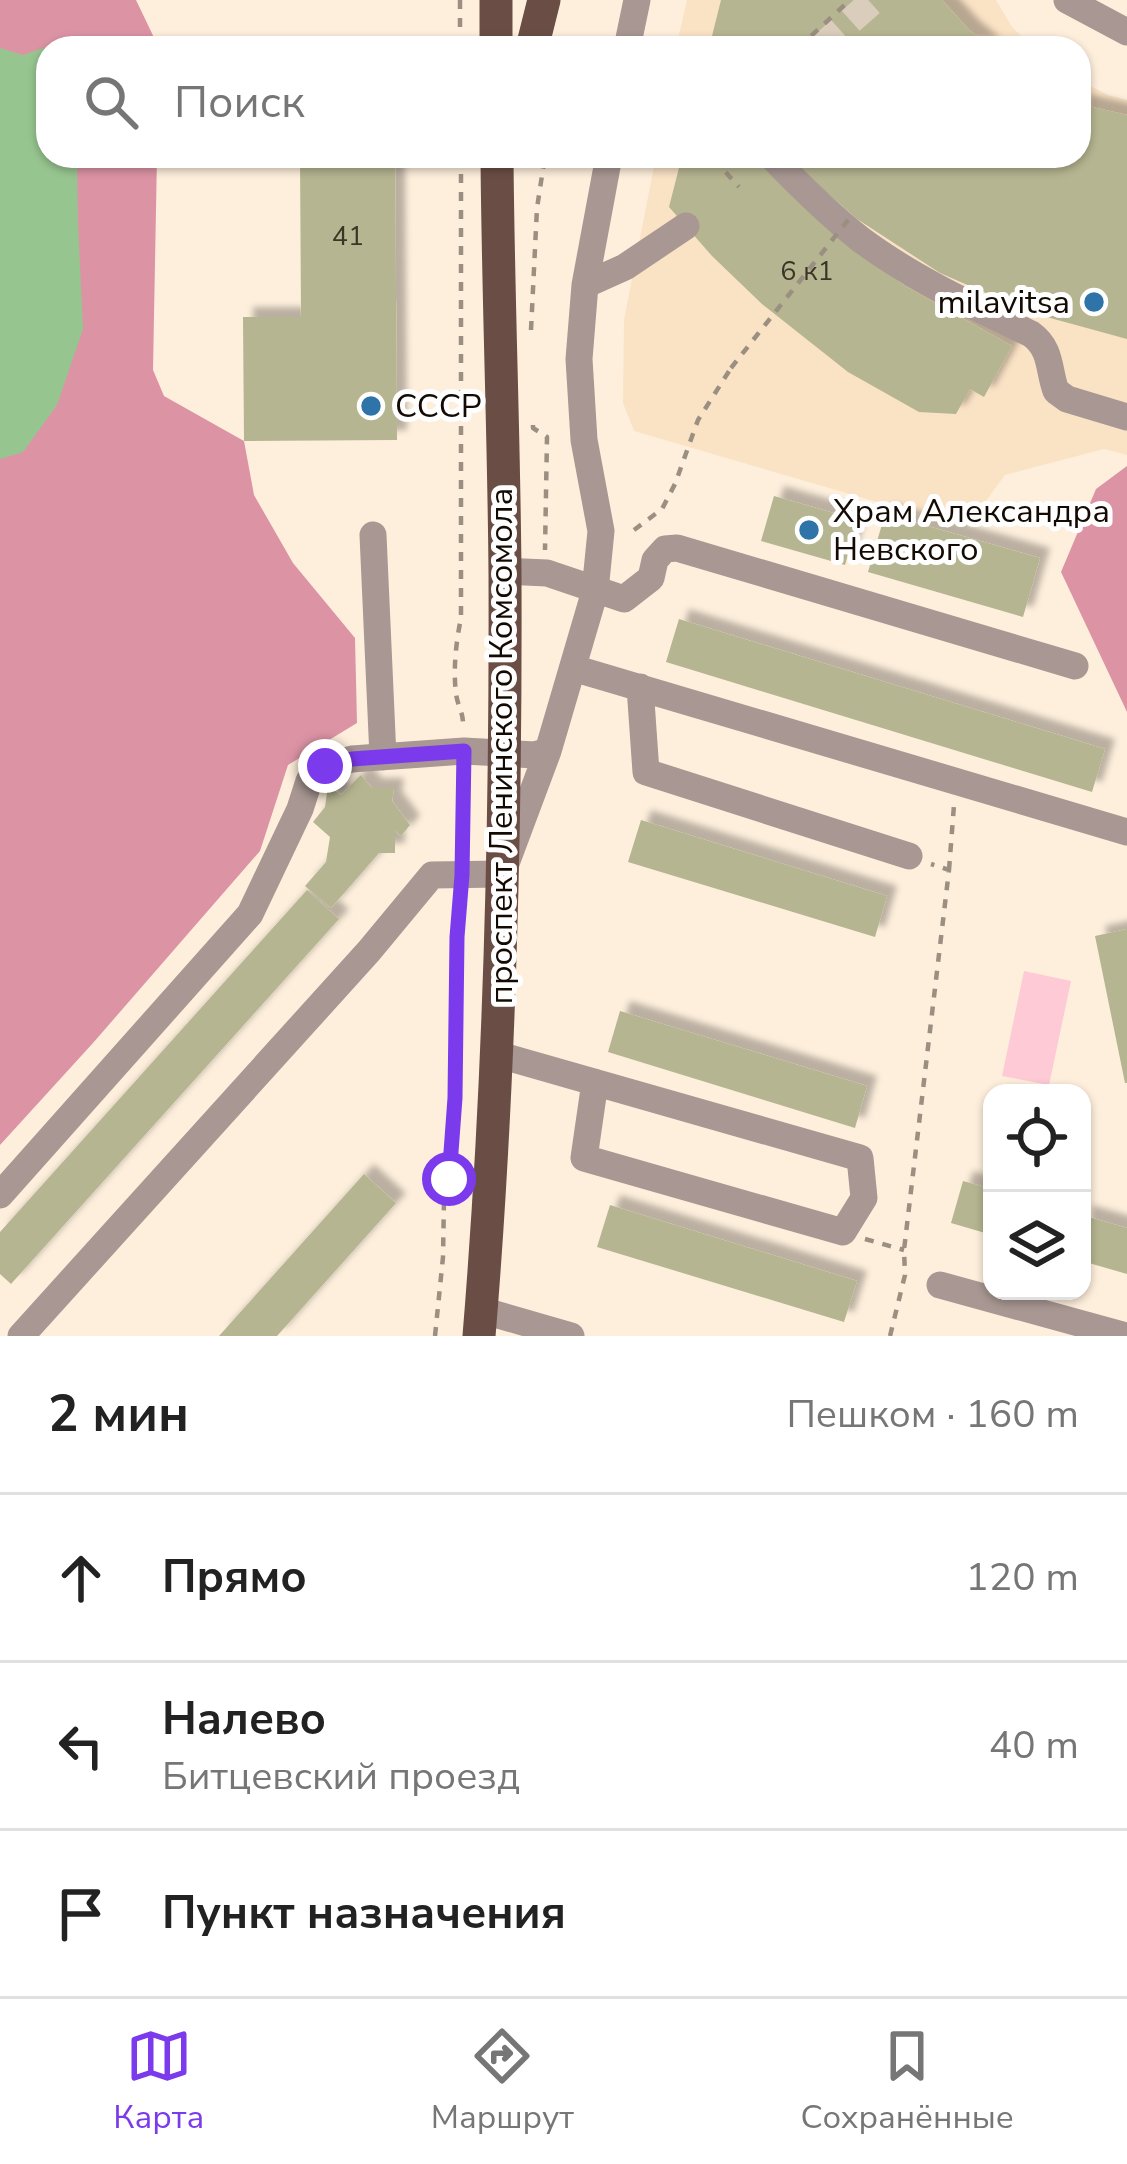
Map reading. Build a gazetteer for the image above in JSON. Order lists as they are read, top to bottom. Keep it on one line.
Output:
{"streets":{"main road":["проспект Ленинского Комсомола"]},"places":["milavitsa","СССР","Храм Александра Невского"],"house_numbers":["41","6 к1"],"page":{"search":"Поиск","heading":["2 мин","Пешком · 160 m"],"list":[["Прямо","120 m"],["Налево","Битцевский проезд","40 m"],"Пункт назначения"],"nav":["Карта","Маршрут","Сохранённые"]}}
